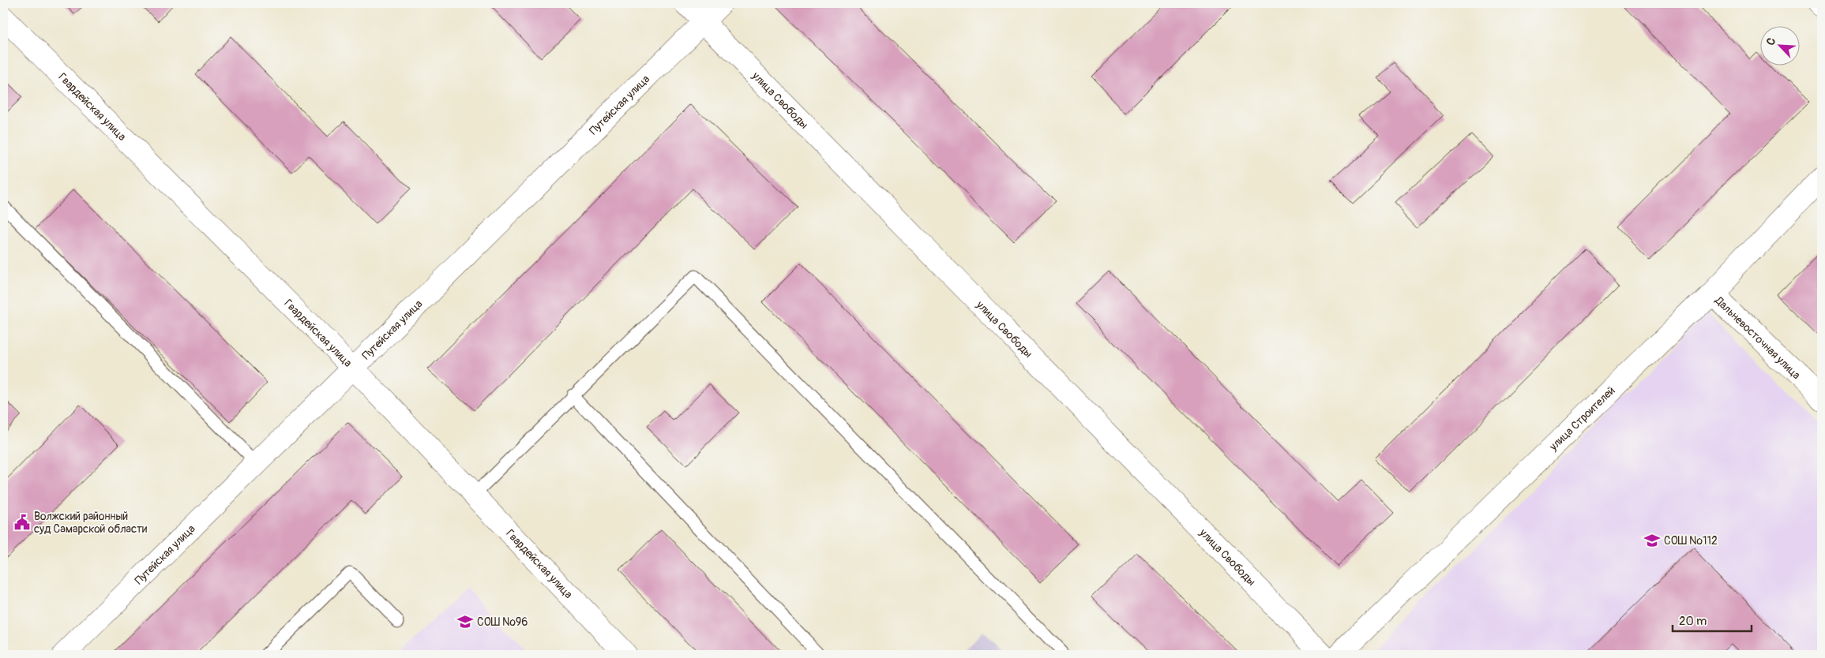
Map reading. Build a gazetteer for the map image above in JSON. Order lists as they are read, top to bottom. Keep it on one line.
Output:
{"streets":{"street":["улица Свободы","Путейская улица","Гвардейская улица","Дальневосточная улица","улица Строителей"]},"crossings":[["улица Свободы","Путейская улица"],["Путейская улица","Гвардейская улица"],["Дальневосточная улица","улица Строителей"]],"places":{"public building":["Волжский районный суд Самарской области"],"school or university":["СОШ №112","СОШ №96"]},"scale_bar":"20 m","north":"top left"}
